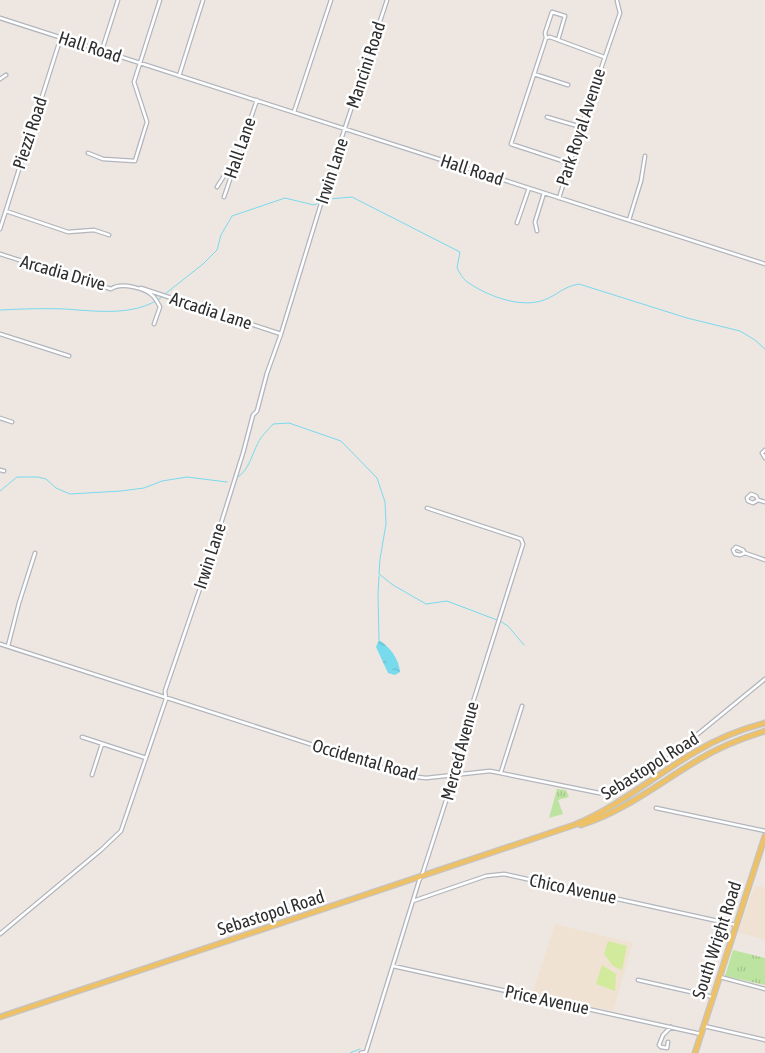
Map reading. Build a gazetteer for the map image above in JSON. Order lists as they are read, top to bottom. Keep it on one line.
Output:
{"streets":{"main road":["Sebastopol Road","South Wright Road"],"street":["Hall Road","Mancini Road","Park Royal Avenue","Piezzi Road","Hall Lane","Irwin Lane","Arcadia Drive","Arcadia Lane","Merced Avenue","Occidental Road","Chico Avenue","Price Avenue"]},"crossings":[["Hall Road","Mancini Road"],["Hall Road","Park Royal Avenue"],["Hall Road","Piezzi Road"],["Hall Road","Hall Lane"],["Hall Road","Irwin Lane"],["Mancini Road","Irwin Lane"],["Irwin Lane","Arcadia Lane"],["Irwin Lane","Occidental Road"],["Merced Avenue","Occidental Road"],["Merced Avenue","Sebastopol Road"],["Merced Avenue","Chico Avenue"],["Merced Avenue","Price Avenue"],["Chico Avenue","South Wright Road"],["South Wright Road","Price Avenue"]]}
